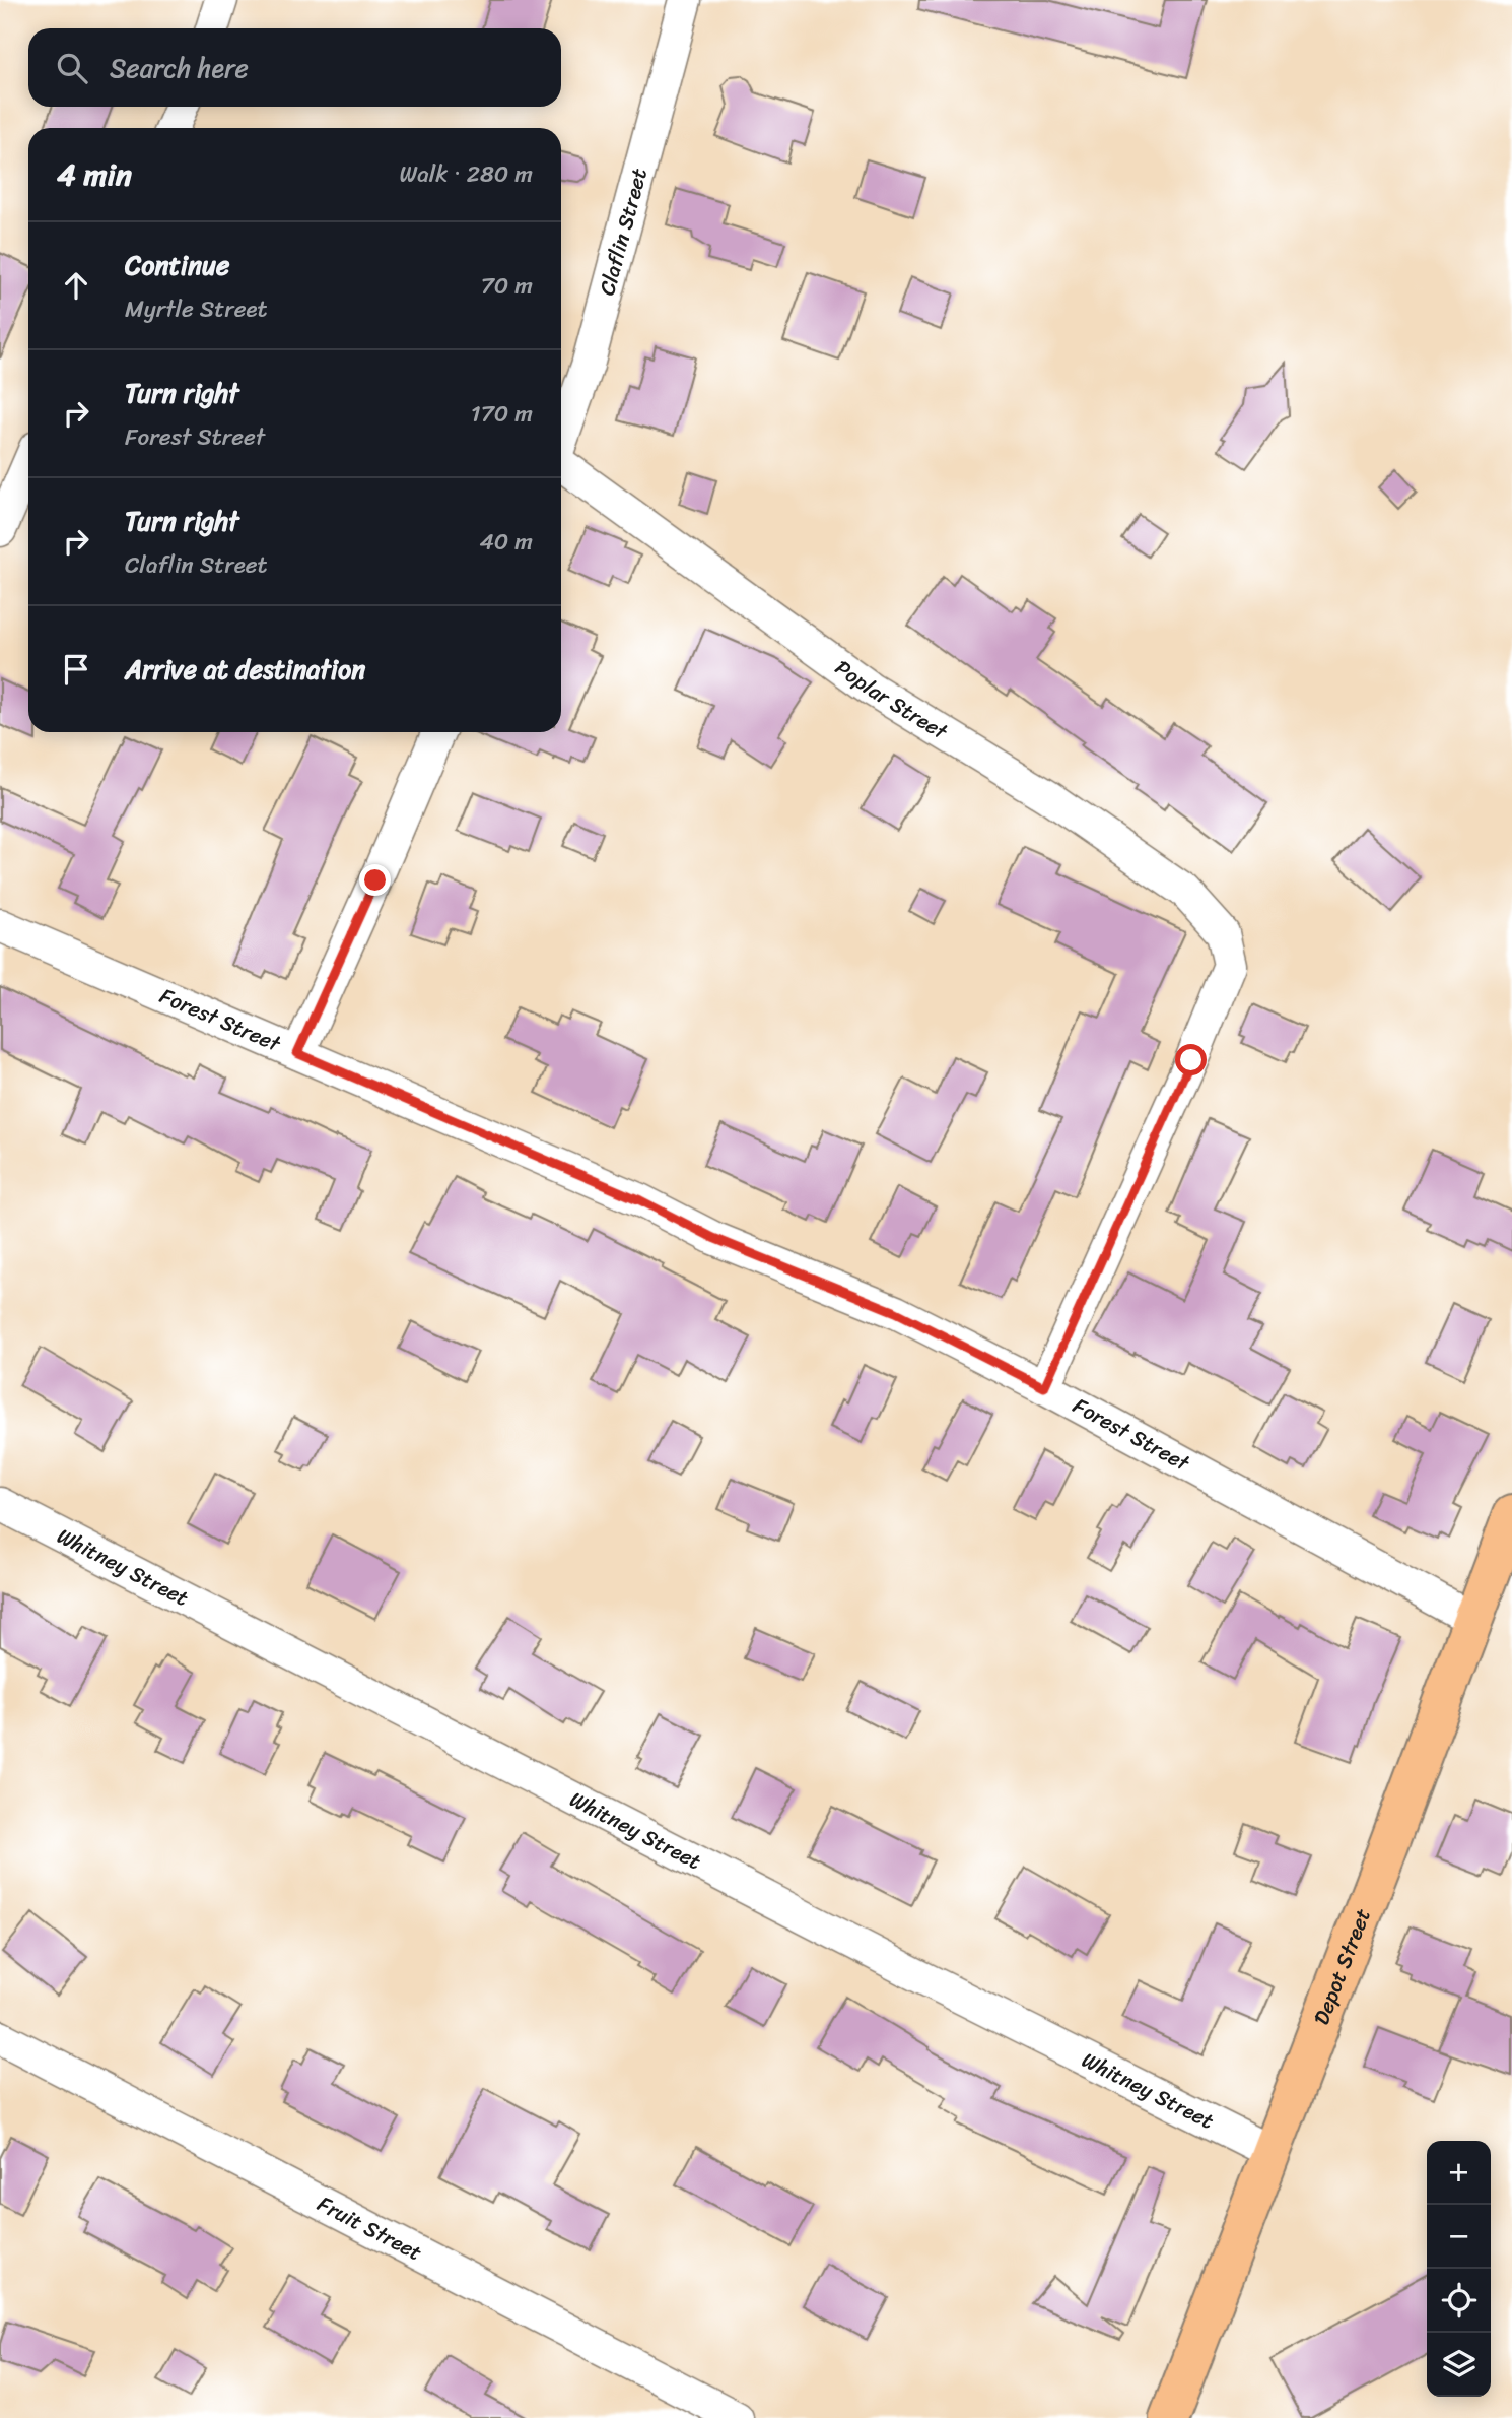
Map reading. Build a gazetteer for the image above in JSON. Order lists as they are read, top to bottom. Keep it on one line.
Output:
{"streets":{"main road":["Depot Street"],"street":["Claflin Street","Poplar Street","Forest Street","Whitney Street","Fruit Street"]},"crossings":[["Poplar Street","Forest Street"],["Forest Street","Depot Street"],["Whitney Street","Depot Street"]],"page":{"search":"Search here","heading":["4 min","Walk · 280 m"],"list":[["Continue","Myrtle Street","70 m"],["Turn right","Forest Street","170 m"],["Turn right","Claflin Street","40 m"],"Arrive at destination"],"map_buttons":["+","−"]}}
